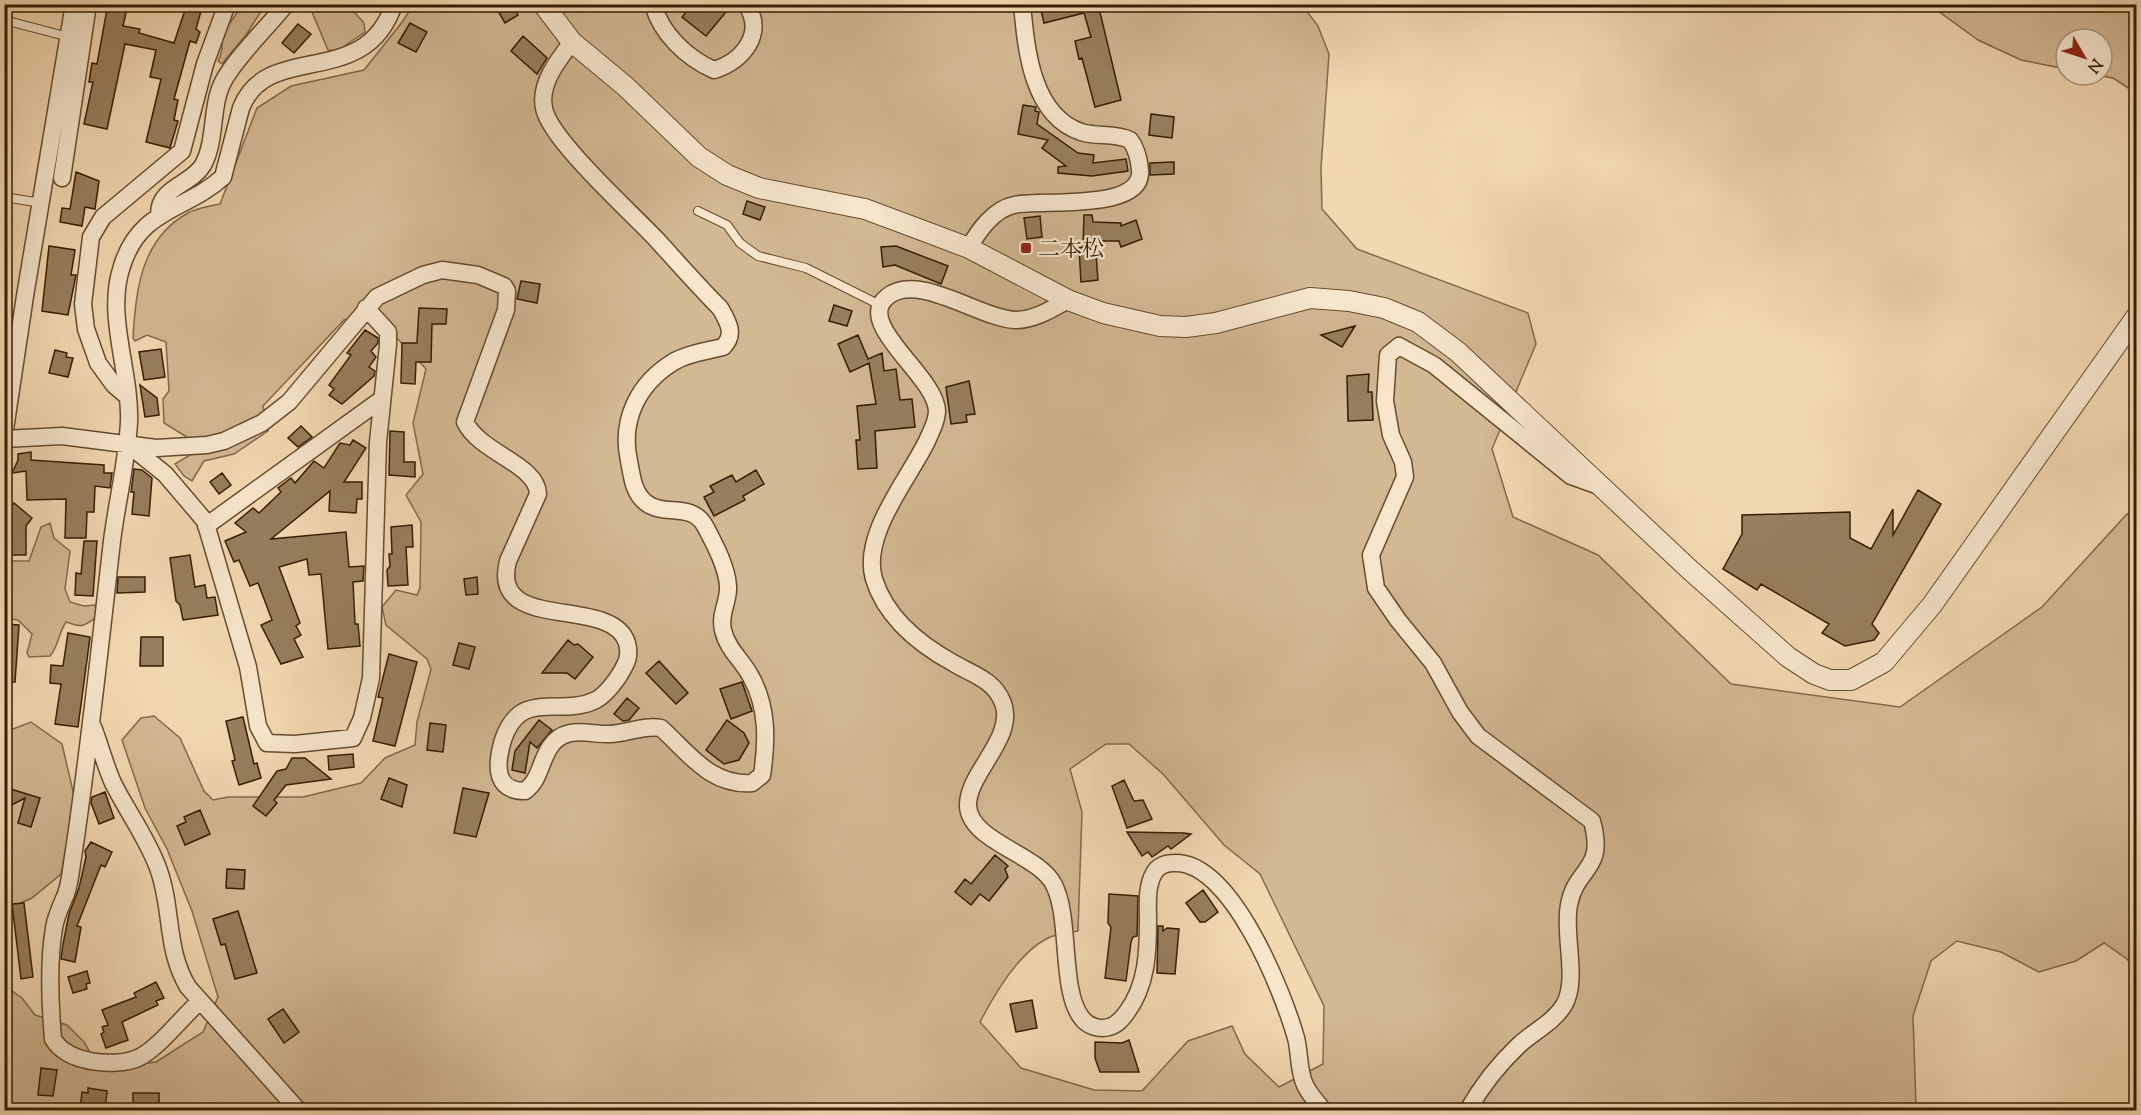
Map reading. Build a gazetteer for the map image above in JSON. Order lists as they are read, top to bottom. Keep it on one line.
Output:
{"places":{"transit":["二本松"]},"north":"bottom right"}
